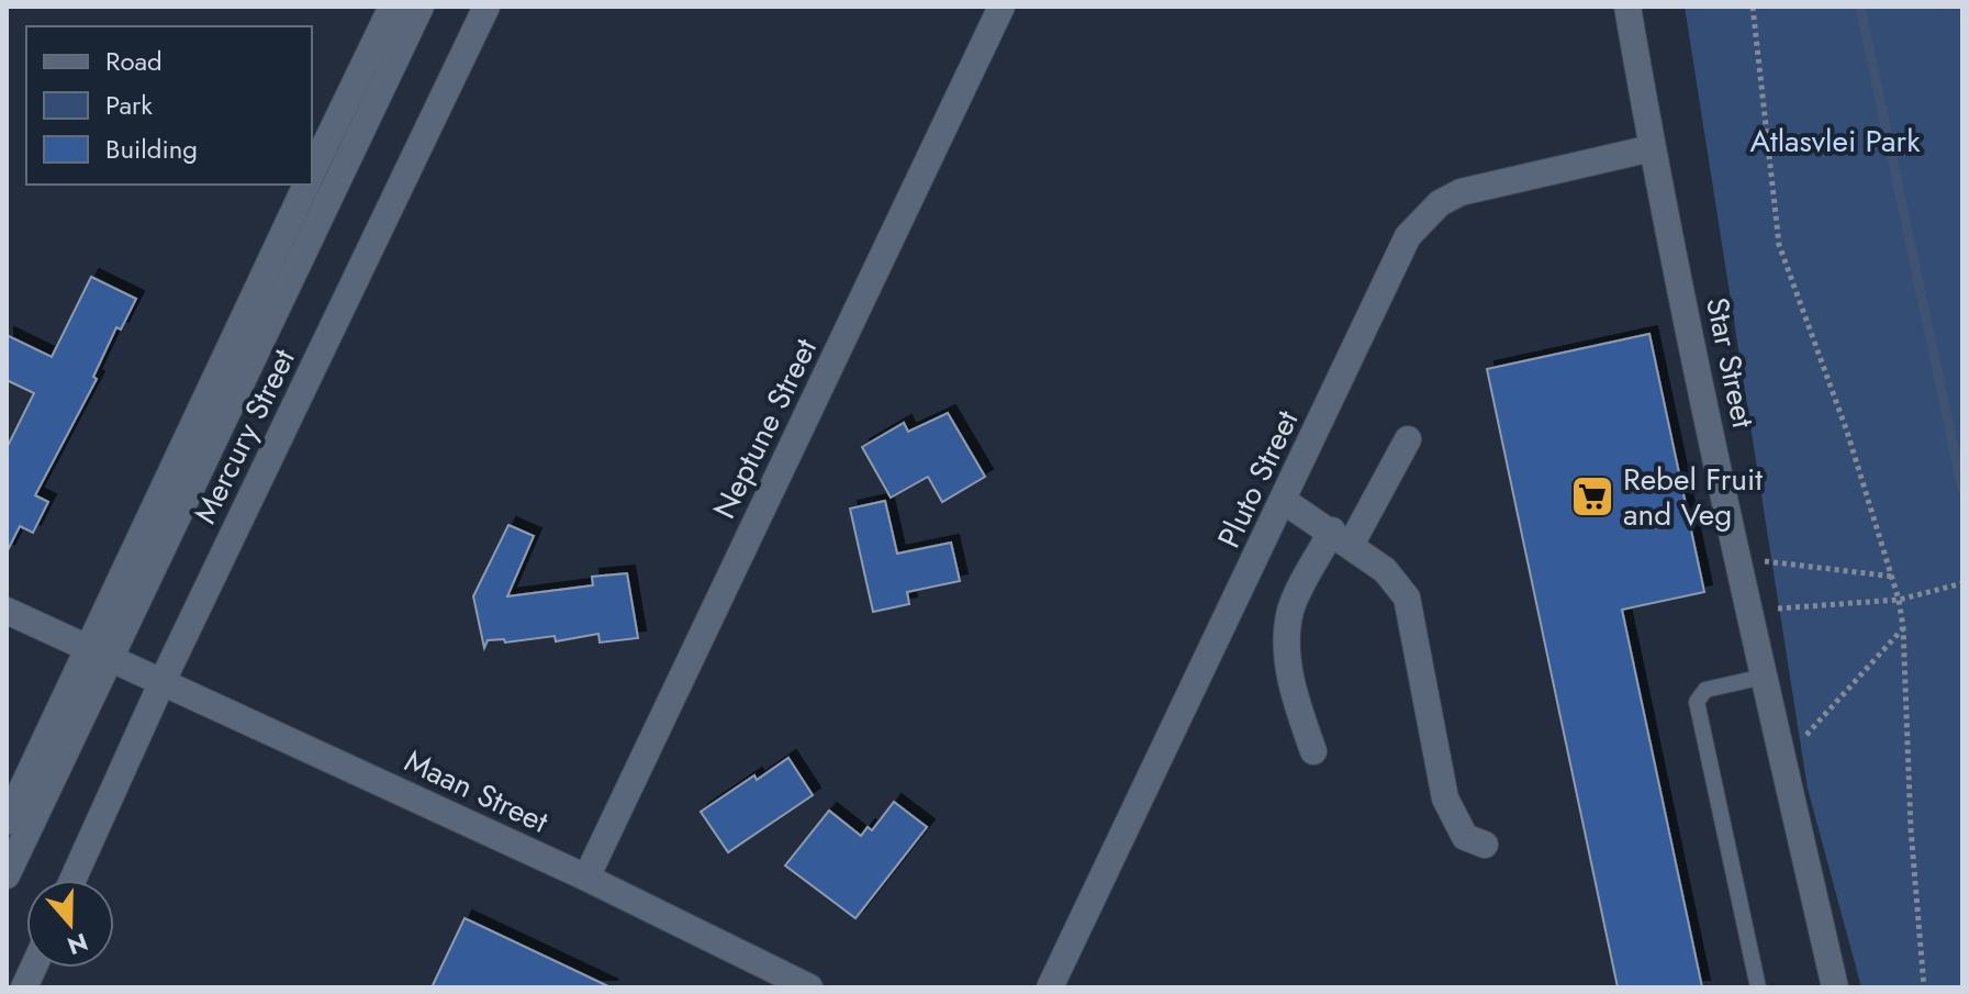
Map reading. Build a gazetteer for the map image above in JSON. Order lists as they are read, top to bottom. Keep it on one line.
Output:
{"streets":{"street":["Star Street","Neptune Street","Mercury Street","Pluto Street","Maan Street"]},"crossings":[["Star Street","Pluto Street"],["Neptune Street","Maan Street"],["Mercury Street","Maan Street"]],"parks":["Atlasvlei Park"],"places":{"supermarket":["Rebel Fruit and Veg"]},"legend":["Road","Park","Building"],"north":"bottom"}
